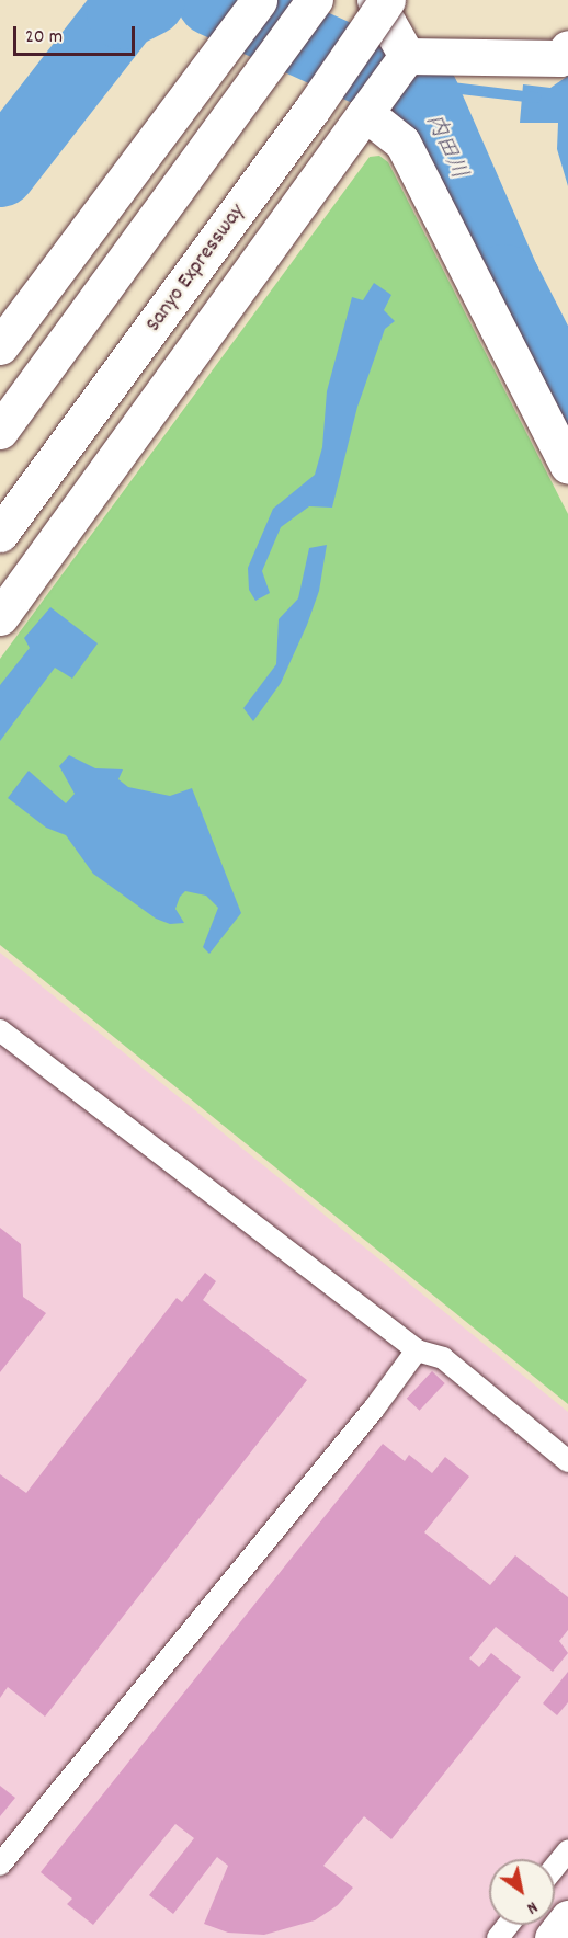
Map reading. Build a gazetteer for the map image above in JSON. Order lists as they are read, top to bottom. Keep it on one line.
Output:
{"streets":{"main road":["Sanyo Expressway"]},"water":["内田川"],"scale_bar":"20 m","north":"bottom right"}
